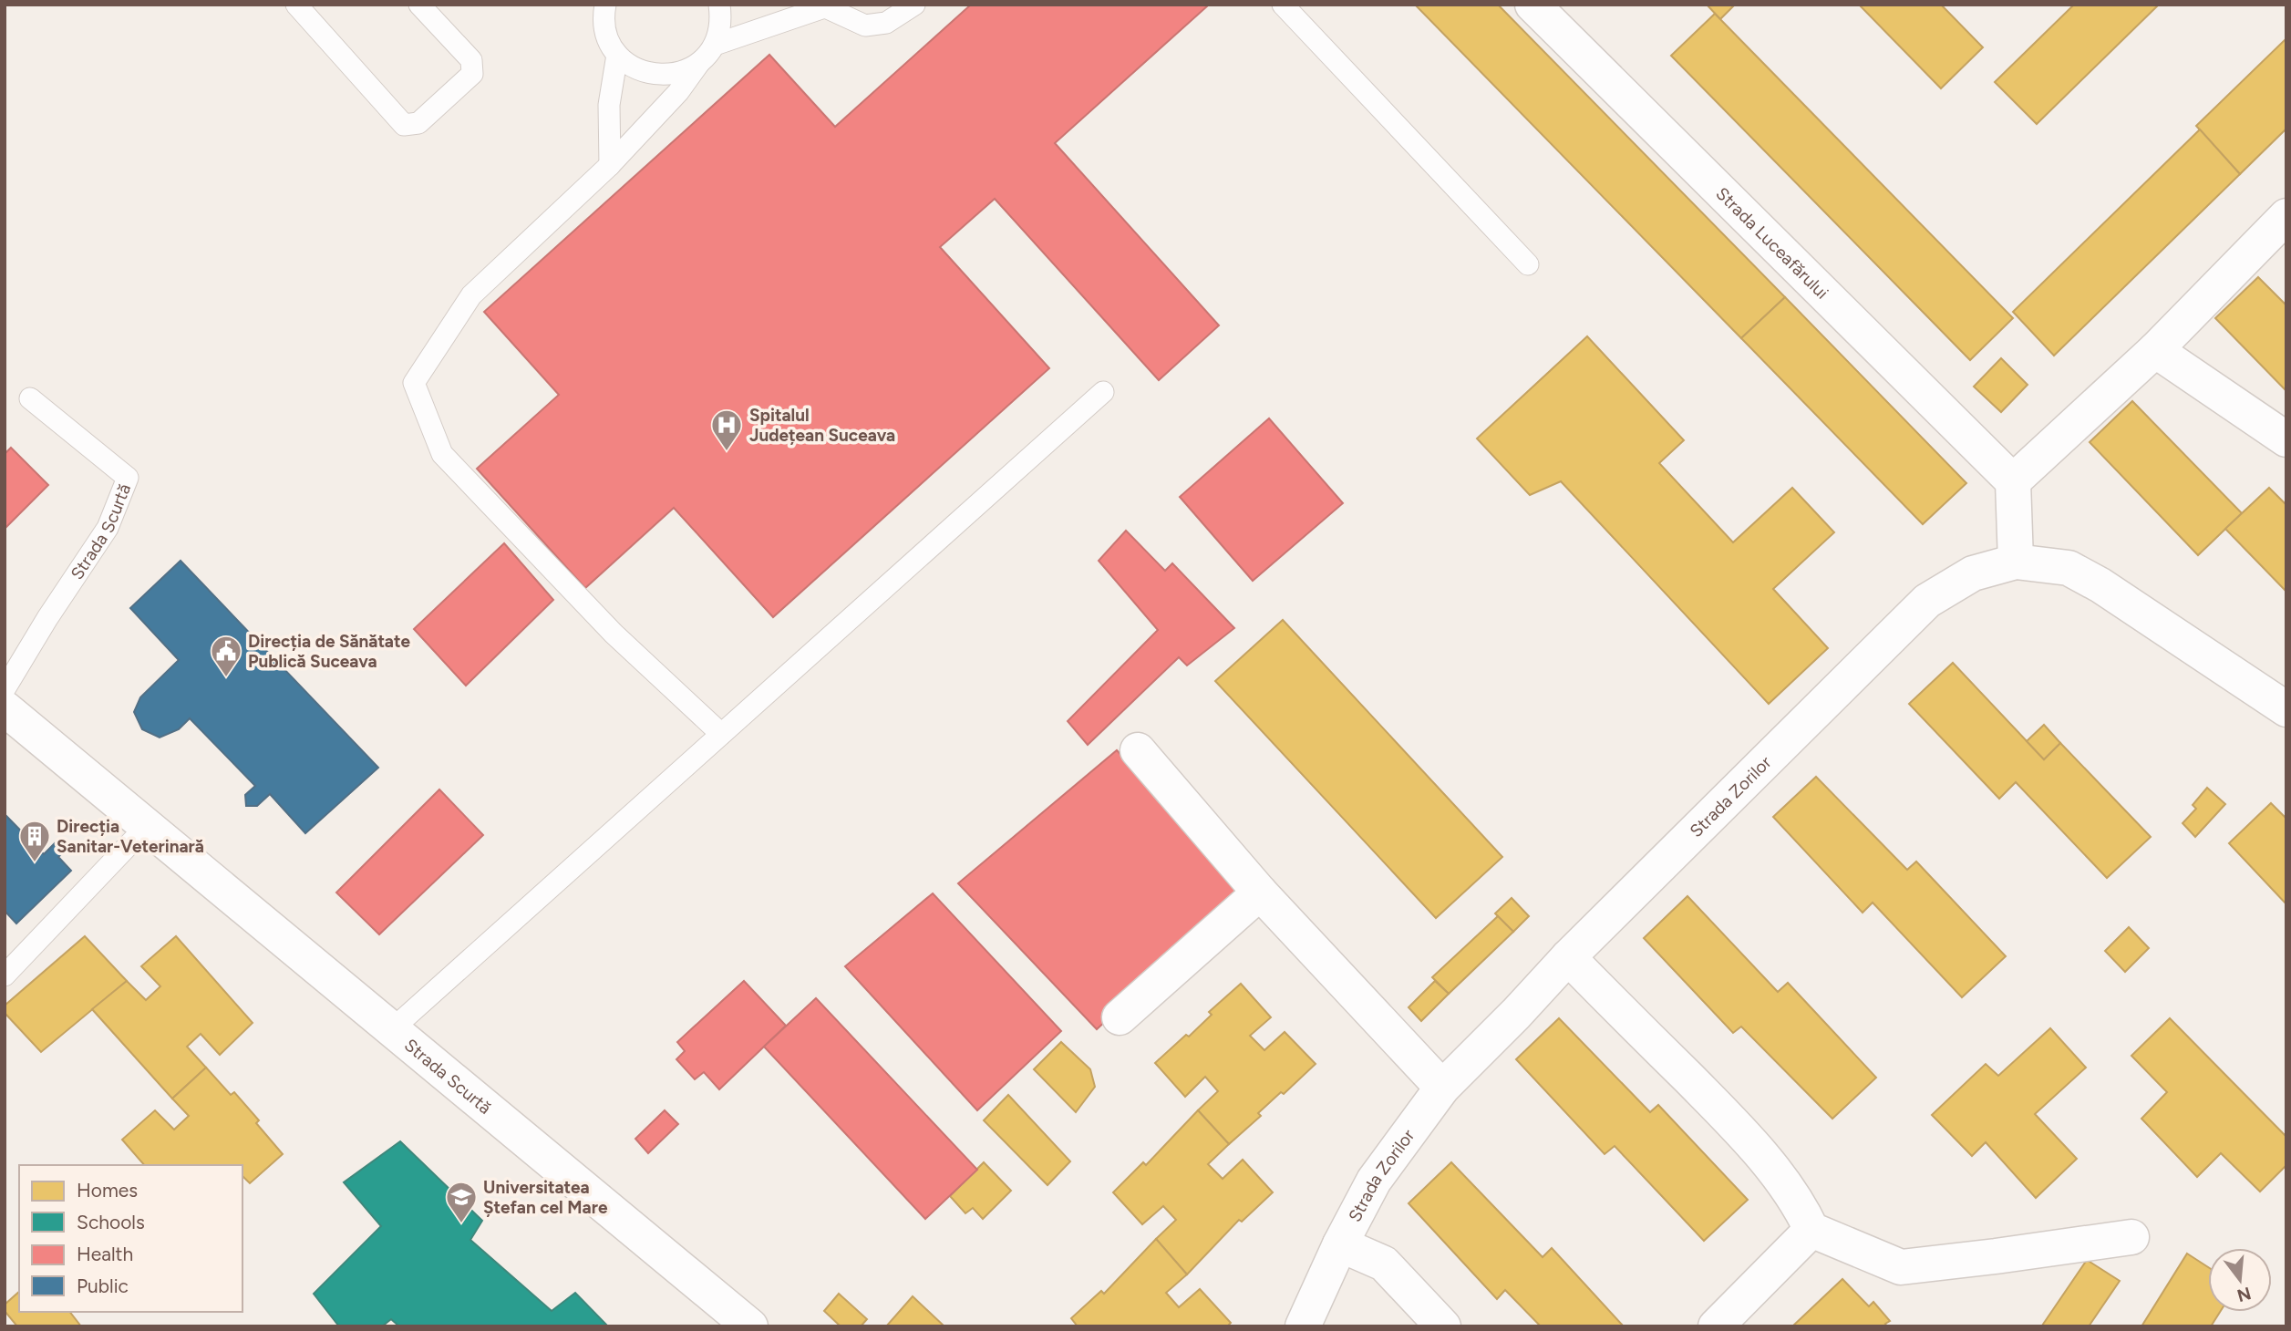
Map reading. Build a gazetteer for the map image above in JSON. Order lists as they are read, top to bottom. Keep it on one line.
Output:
{"streets":{"street":["Strada Luceafărului","Strada Scurtă","Strada Zorilor"]},"places":{"hospital":["Spitalul Județean Suceava"],"public building":["Direcția de Sănătate Publică Suceava"],"building":["Direcția Sanitar-Veterinară"],"school or university":["Universitatea Ștefan cel Mare"]},"legend":["Homes","Schools","Health","Public"],"north":"bottom"}
